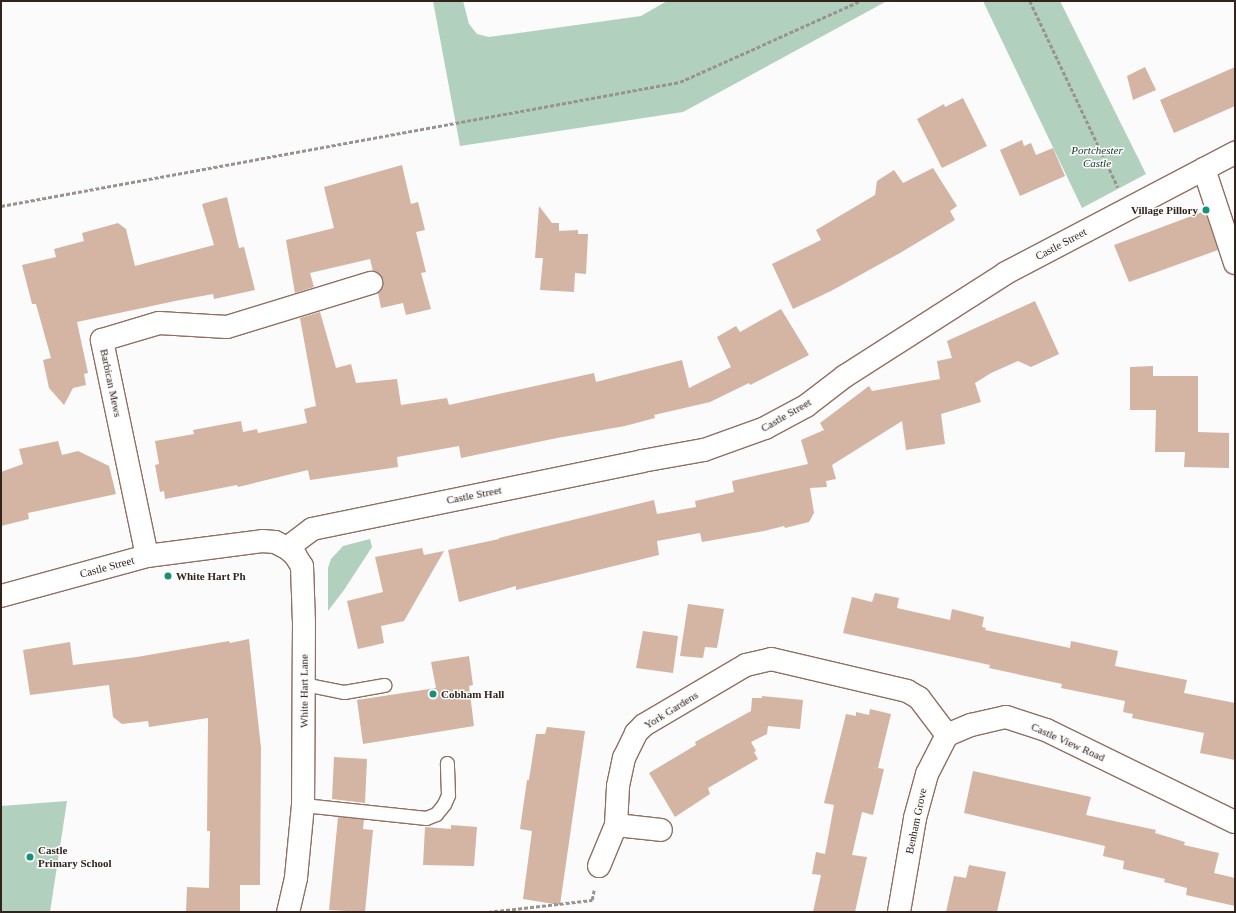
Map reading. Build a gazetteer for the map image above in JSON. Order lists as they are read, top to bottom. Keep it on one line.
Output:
{"streets":{"street":["Castle Street","Barbican Mews","White Hart Lane","York Gardens","Castle View Road","Benham Grove"]},"crossings":[["Castle Street","Barbican Mews"],["Castle Street","White Hart Lane"],["York Gardens","Castle View Road"],["York Gardens","Benham Grove"],["Castle View Road","Benham Grove"]],"parks":["Portchester Castle"],"places":["Village Pillory","White Hart Ph","Cobham Hall","Castle Primary School"]}
